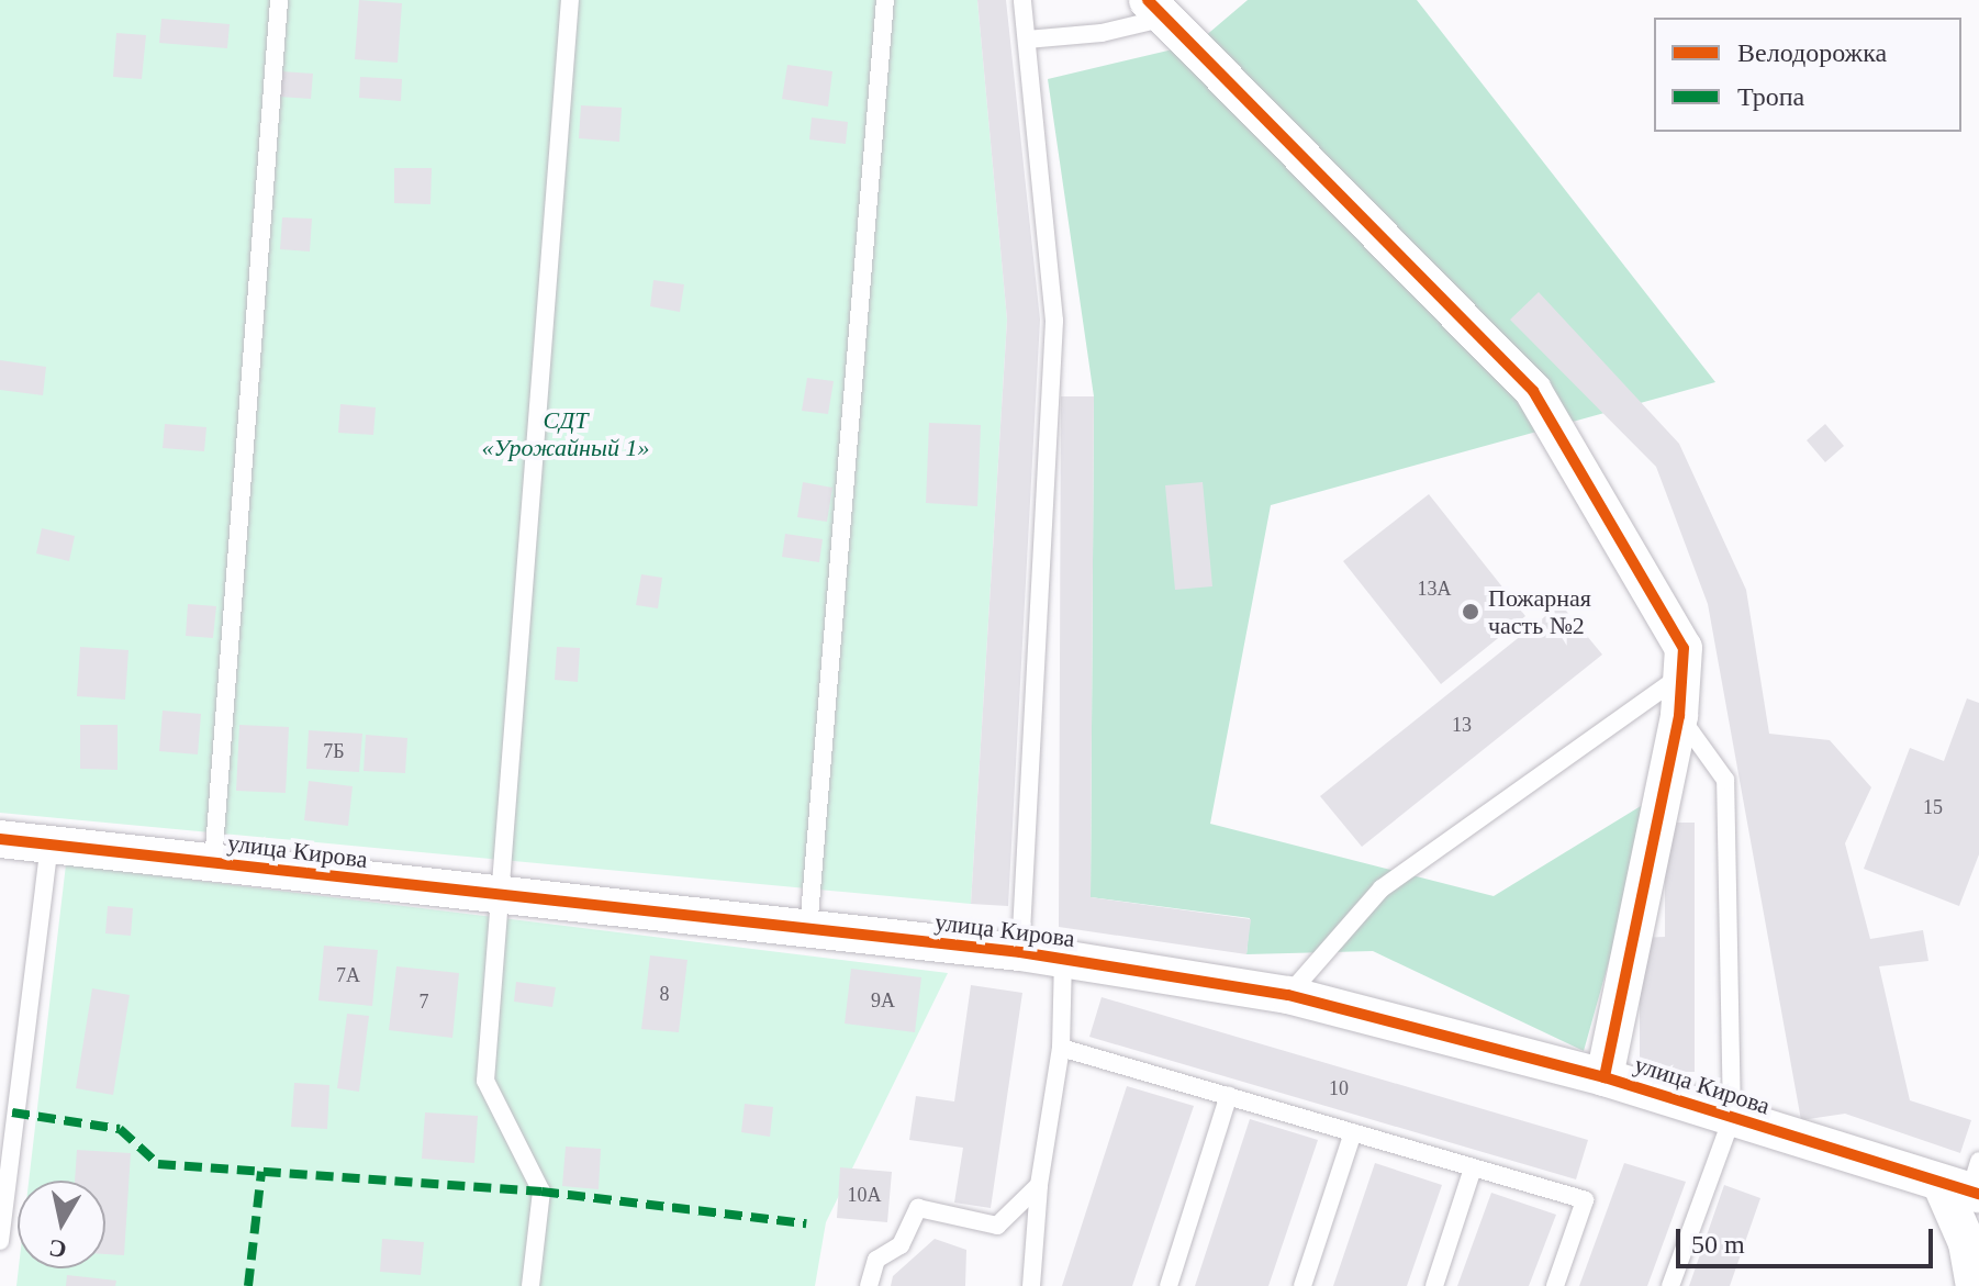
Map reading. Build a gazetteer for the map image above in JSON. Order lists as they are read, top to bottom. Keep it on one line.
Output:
{"streets":{"street":["улица Кирова"]},"parks":["СДТ «Урожайный 1»"],"places":["Пожарная часть №2"],"house_numbers":["13А","13","7Б","15","7А","8","9А","7","10","10А"],"legend":["Велодорожка","Тропа"],"scale_bar":"50 m","north":"bottom"}
